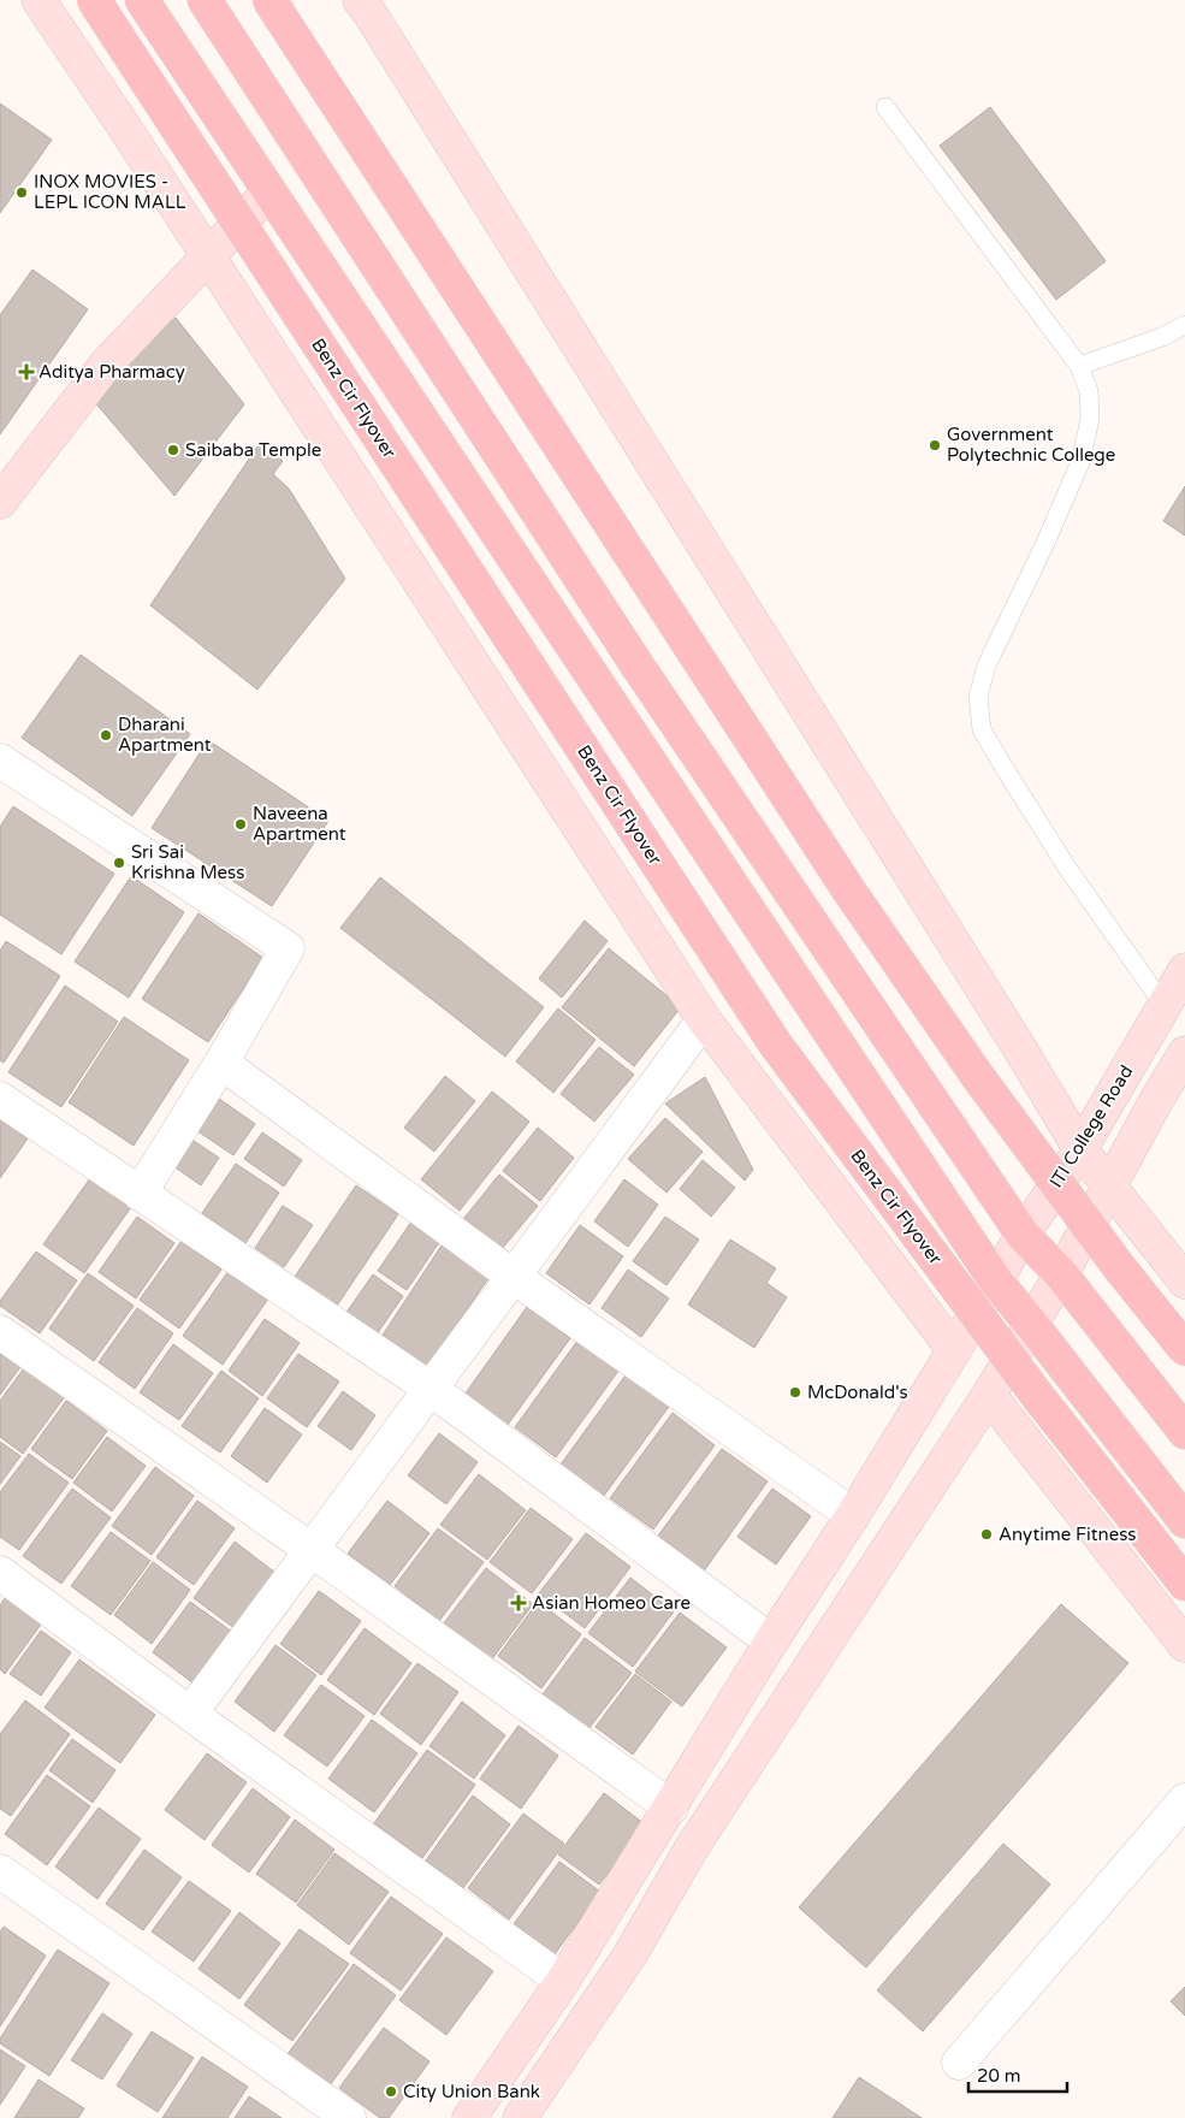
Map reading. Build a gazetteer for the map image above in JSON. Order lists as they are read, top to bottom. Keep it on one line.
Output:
{"streets":{"main road":["Benz Cir Flyover"],"street":["ITI College Road"]},"places":{"other":["INOX MOVIES - LEPL ICON MALL","Government Polytechnic College","Saibaba Temple","Dharani Apartment","Naveena Apartment","Sri Sai Krishna Mess","McDonald's","Anytime Fitness","City Union Bank"],"health":["Aditya Pharmacy","Asian Homeo Care"]},"scale_bar":"20 m"}
